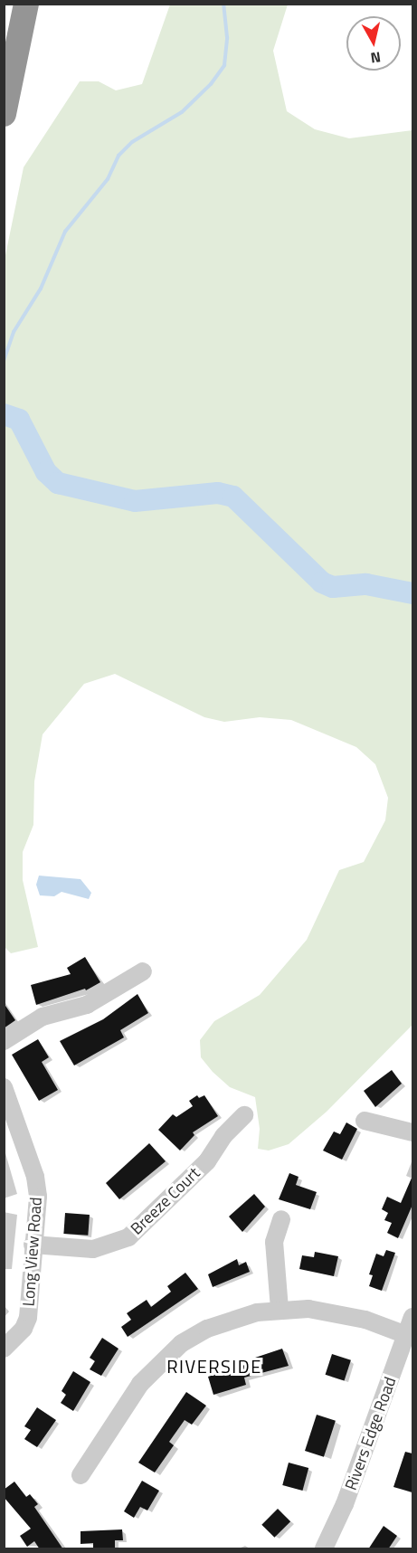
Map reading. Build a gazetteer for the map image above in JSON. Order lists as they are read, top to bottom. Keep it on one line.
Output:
{"streets":{"street":["Breeze Court","Long View Road","Rivers Edge Road"]},"crossings":[["Breeze Court","Long View Road"]],"districts":["RIVERSIDE"],"north":"bottom"}
